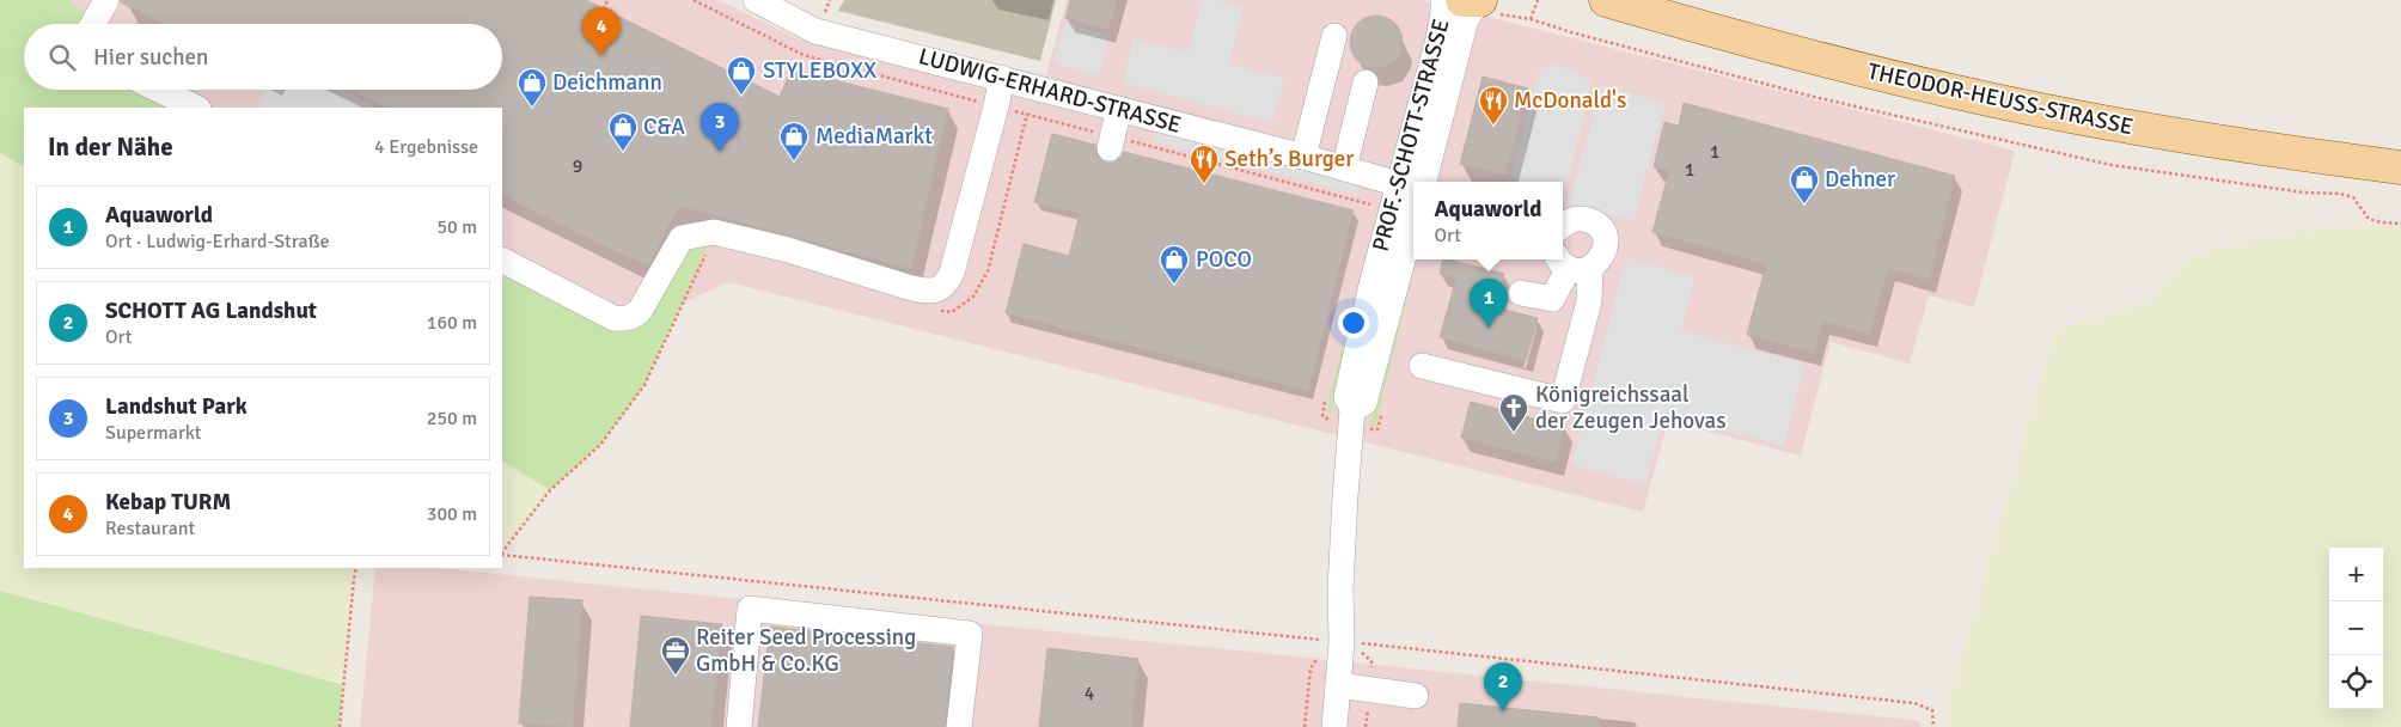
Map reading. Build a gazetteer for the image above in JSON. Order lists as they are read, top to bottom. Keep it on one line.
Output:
{"streets":{"main road":["THEODOR-HEUSS-STRASSE"],"street":["LUDWIG-ERHARD-STRASSE","PROF.-SCHOTT-STRASSE"]},"crossings":[["LUDWIG-ERHARD-STRASSE","PROF.-SCHOTT-STRASSE"]],"places":{"shop":["STYLEBOXX","Deichmann","C&A","MediaMarkt","Dehner","POCO"],"restaurant":["McDonald's","Seth’s Burger"],"church":["Königreichssaal der Zeugen Jehovas"],"office":["Reiter Seed Processing GmbH & Co.KG"]},"house_numbers":["1","9","1","4"],"page":{"pins":["4","3","1","2"],"search":"Hier suchen","heading":["In der Nähe","4 Ergebnisse"],"popup":["Aquaworld","Ort"],"list":[{"mark":"1","name":"Aquaworld","note":"Ort · Ludwig-Erhard-Straße","value":"50 m"},{"mark":"2","name":"SCHOTT AG Landshut","note":"Ort","value":"160 m"},{"mark":"3","name":"Landshut Park","note":"Supermarkt","value":"250 m"},{"mark":"4","name":"Kebap TURM","note":"Restaurant","value":"300 m"}],"map_buttons":["+","−"]}}
